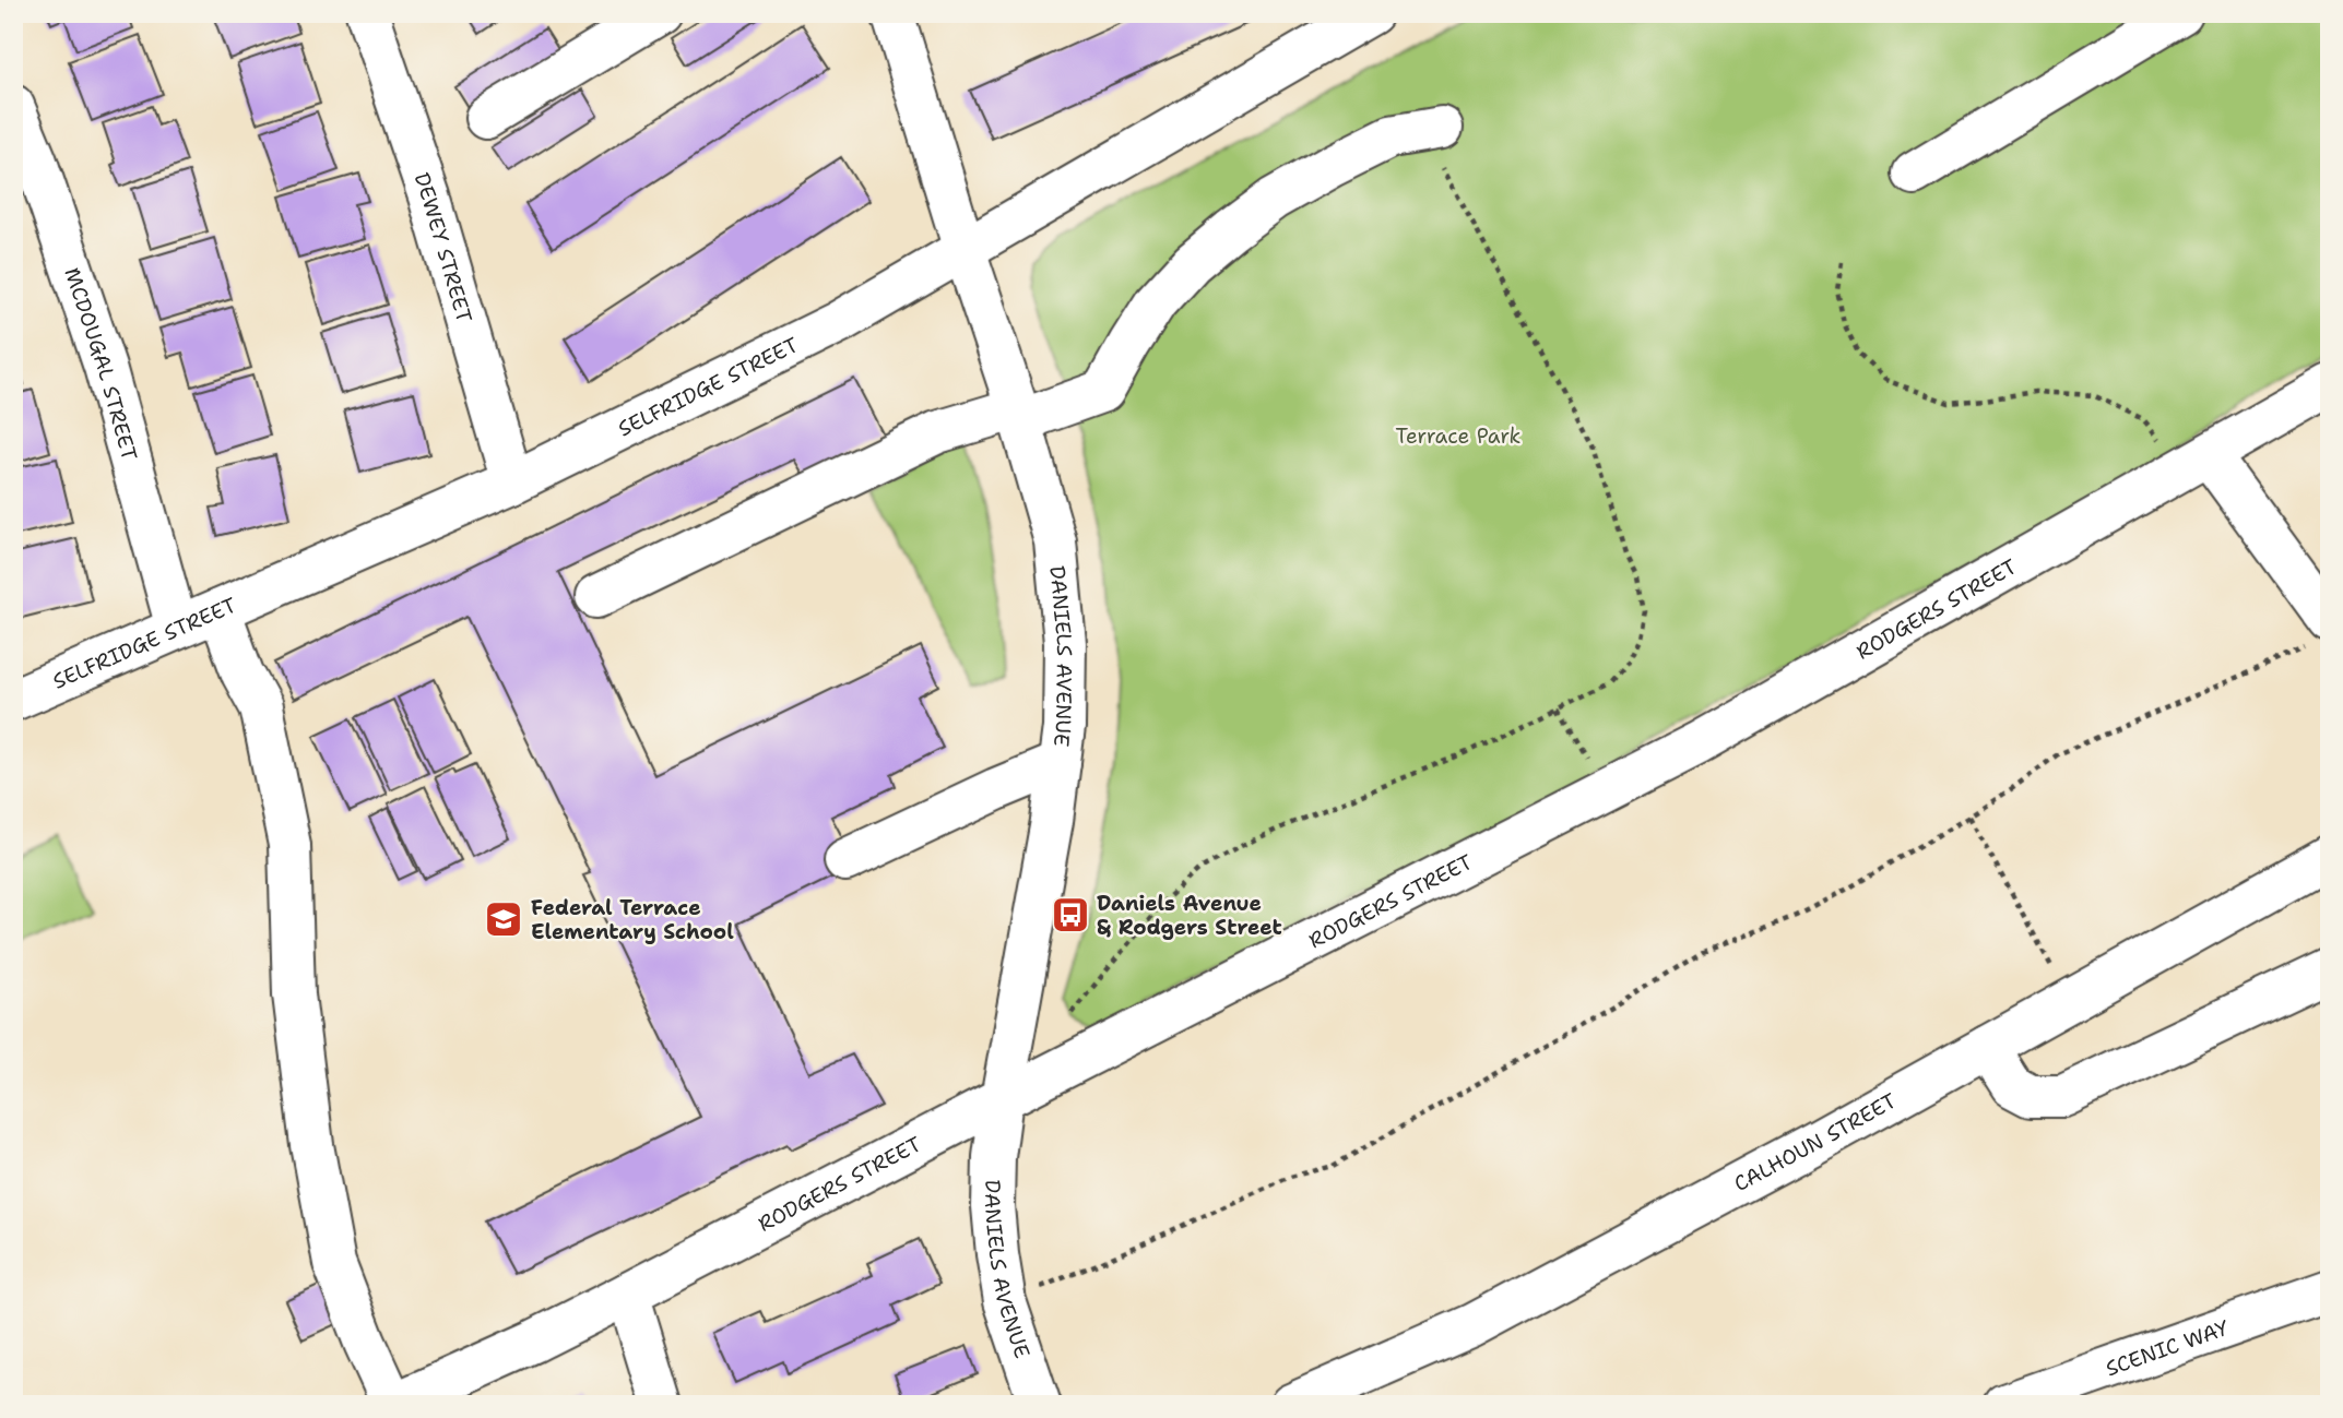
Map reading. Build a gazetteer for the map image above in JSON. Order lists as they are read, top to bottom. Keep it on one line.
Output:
{"streets":{"street":["DEWEY STREET","MCDOUGAL STREET","SELFRIDGE STREET","RODGERS STREET","DANIELS AVENUE","CALHOUN STREET","SCENIC WAY"]},"crossings":[["DEWEY STREET","SELFRIDGE STREET"],["MCDOUGAL STREET","SELFRIDGE STREET"],["SELFRIDGE STREET","DANIELS AVENUE"],["RODGERS STREET","DANIELS AVENUE"]],"parks":["Terrace Park"],"places":{"bus stop":["Daniels Avenue & Rodgers Street"],"school or university":["Federal Terrace Elementary School"]}}
